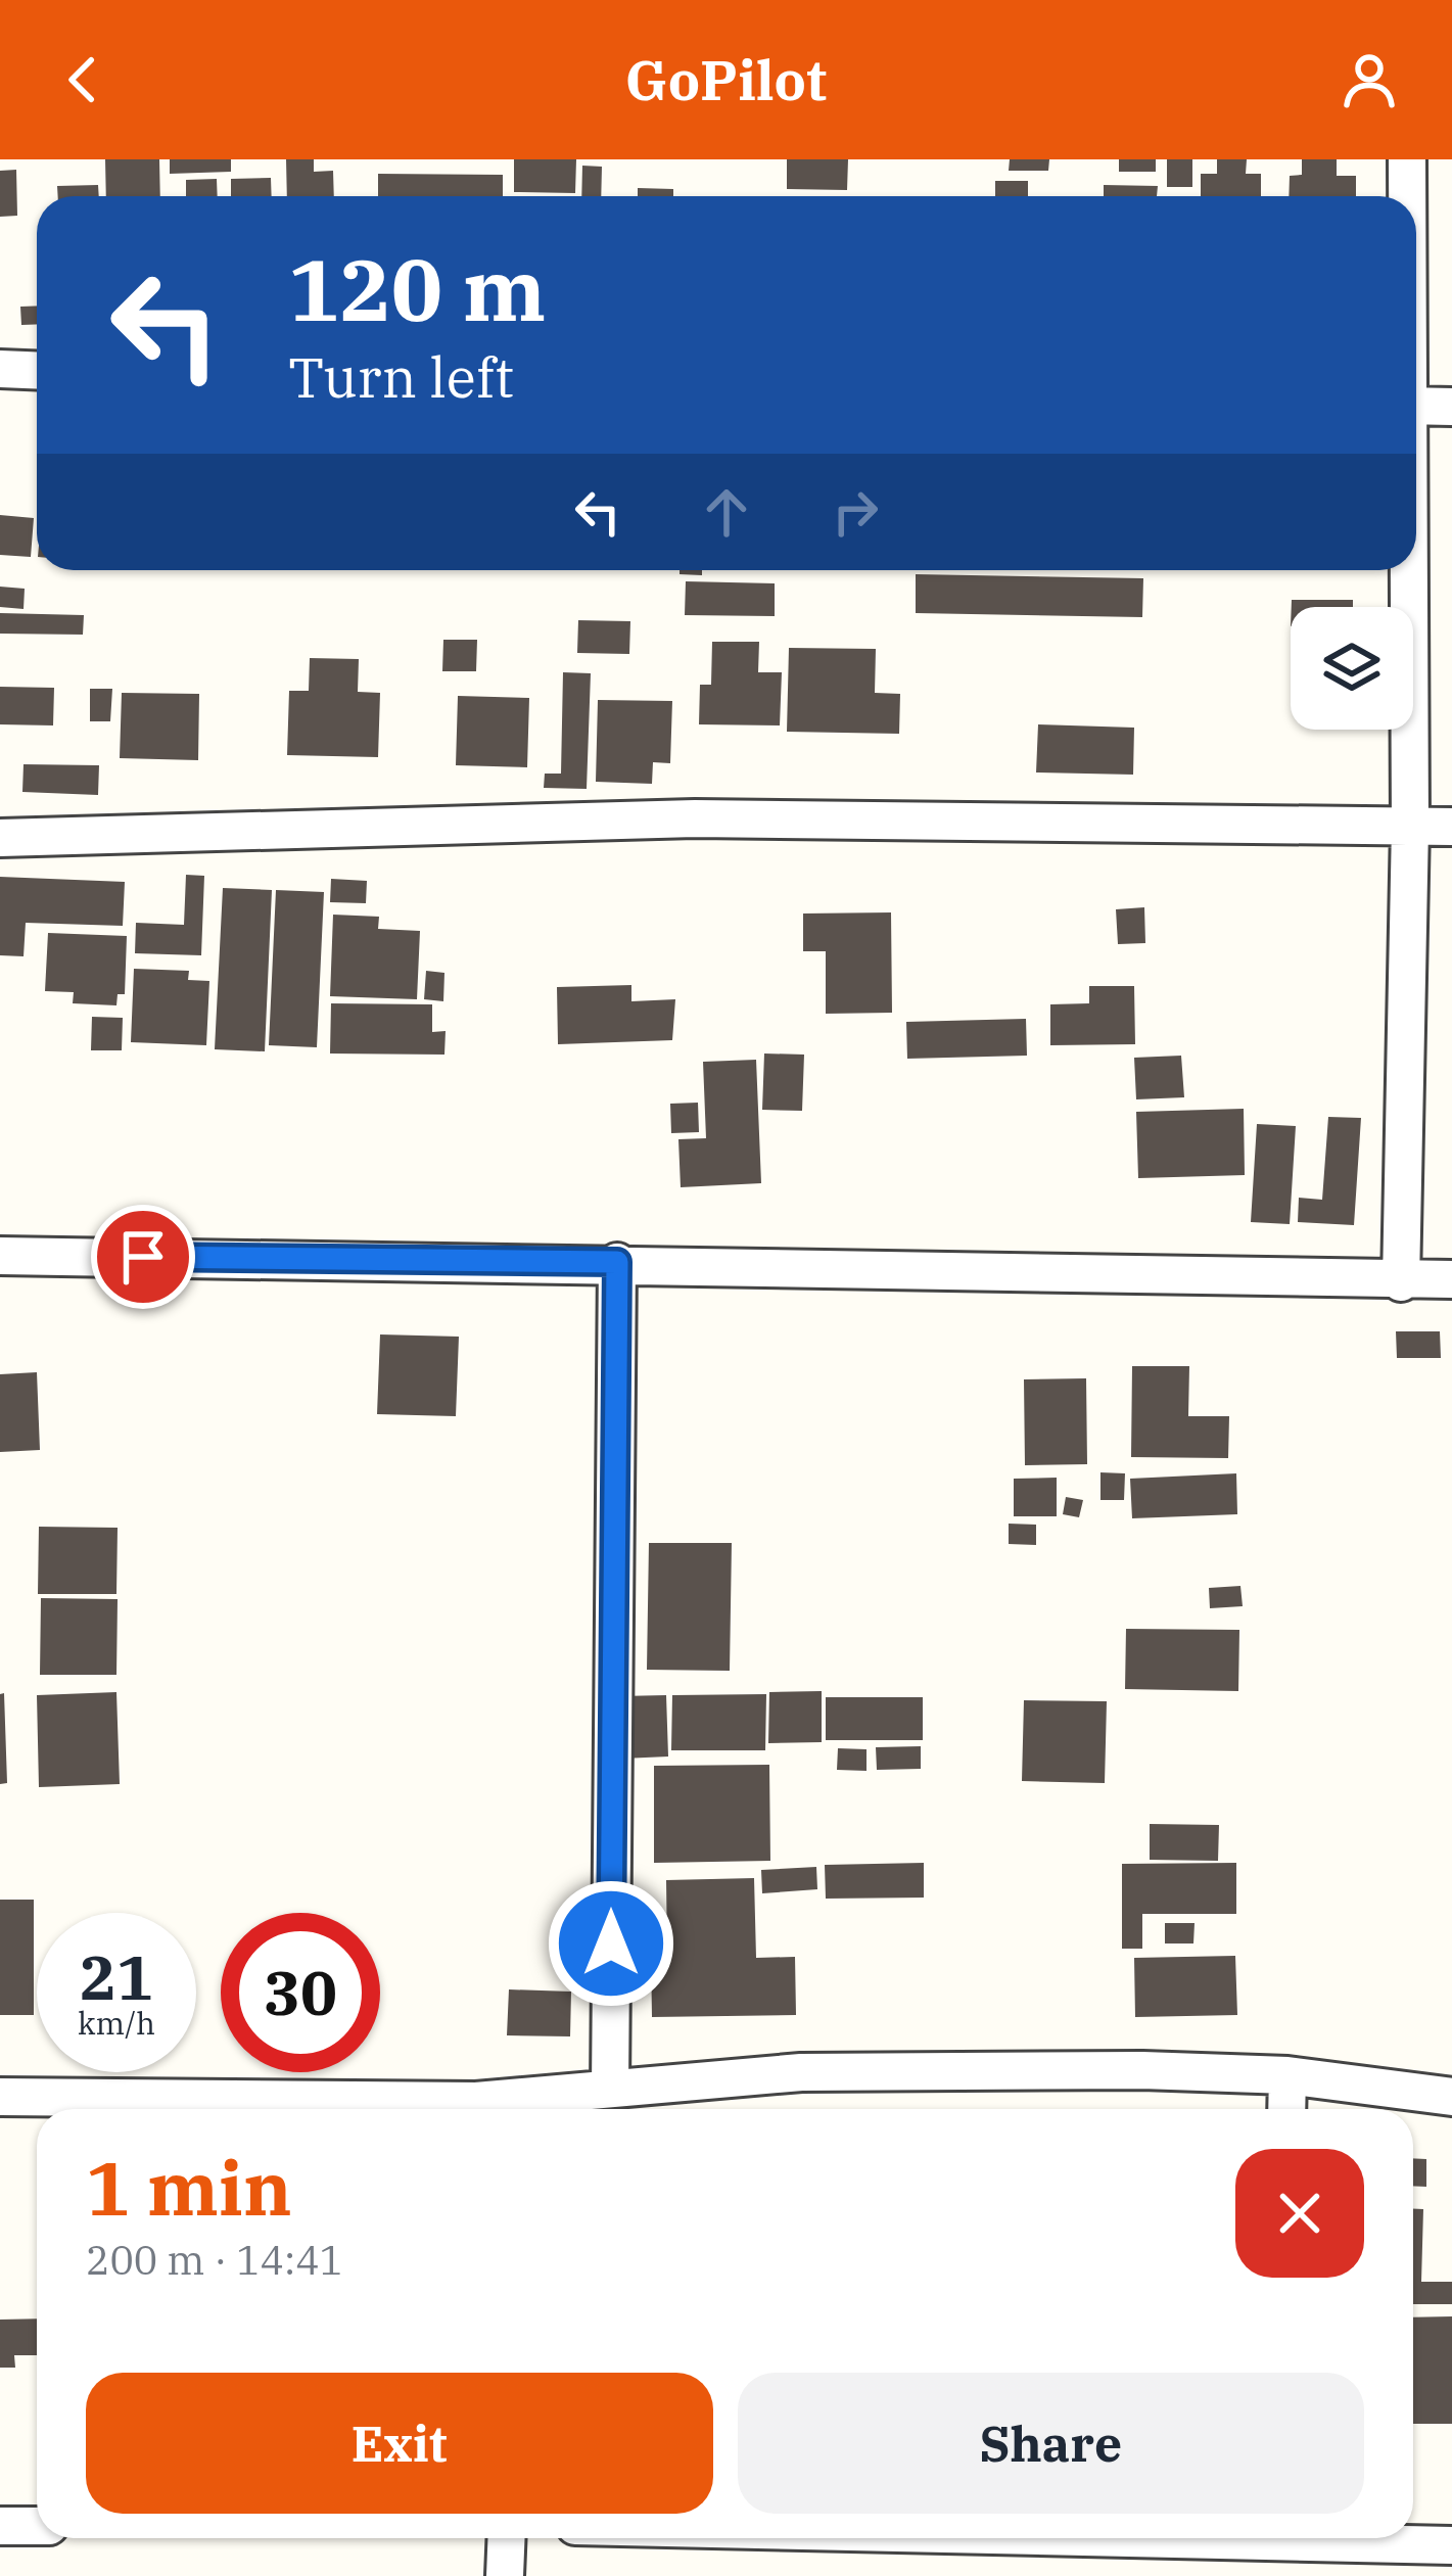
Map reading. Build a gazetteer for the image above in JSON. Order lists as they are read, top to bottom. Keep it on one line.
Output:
{"page":{"header":"GoPilot","turn":["120 m","Turn left"],"speed":"21 km/h","limit":"30","heading":["1 min","200 m · 14:41"],"buttons":["Exit","Share"]}}
